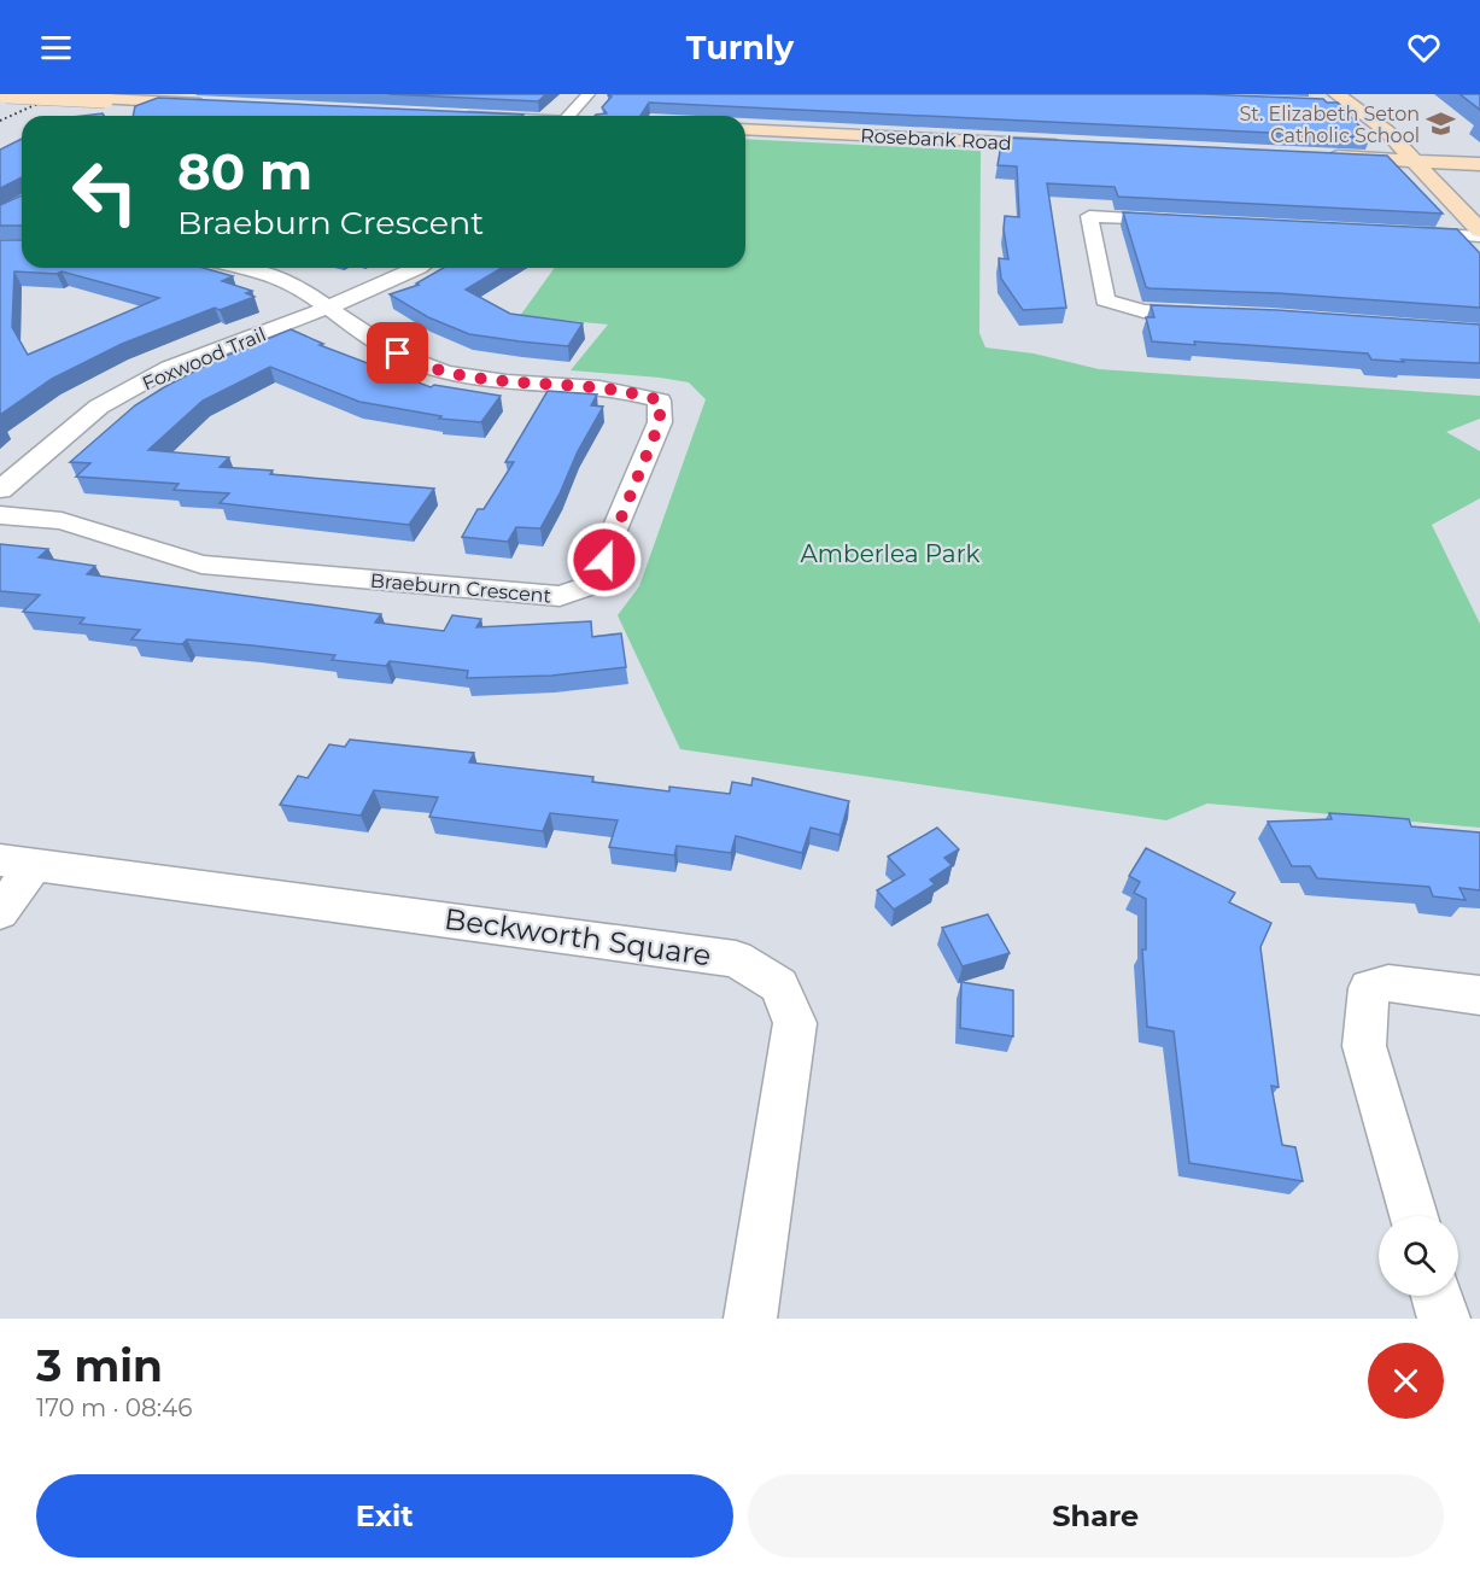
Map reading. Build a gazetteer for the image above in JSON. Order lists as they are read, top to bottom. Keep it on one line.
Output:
{"streets":{"street":["Rosebank Road","Foxwood Trail","Braeburn Crescent","Beckworth Square"]},"crossings":[["Foxwood Trail","Braeburn Crescent"]],"parks":["Amberlea Park"],"places":{"school or university":["St. Elizabeth Seton Catholic School"]},"page":{"header":"Turnly","turn":["80 m","Braeburn Crescent"],"heading":["3 min","170 m · 08:46"],"buttons":["Exit","Share"]}}
